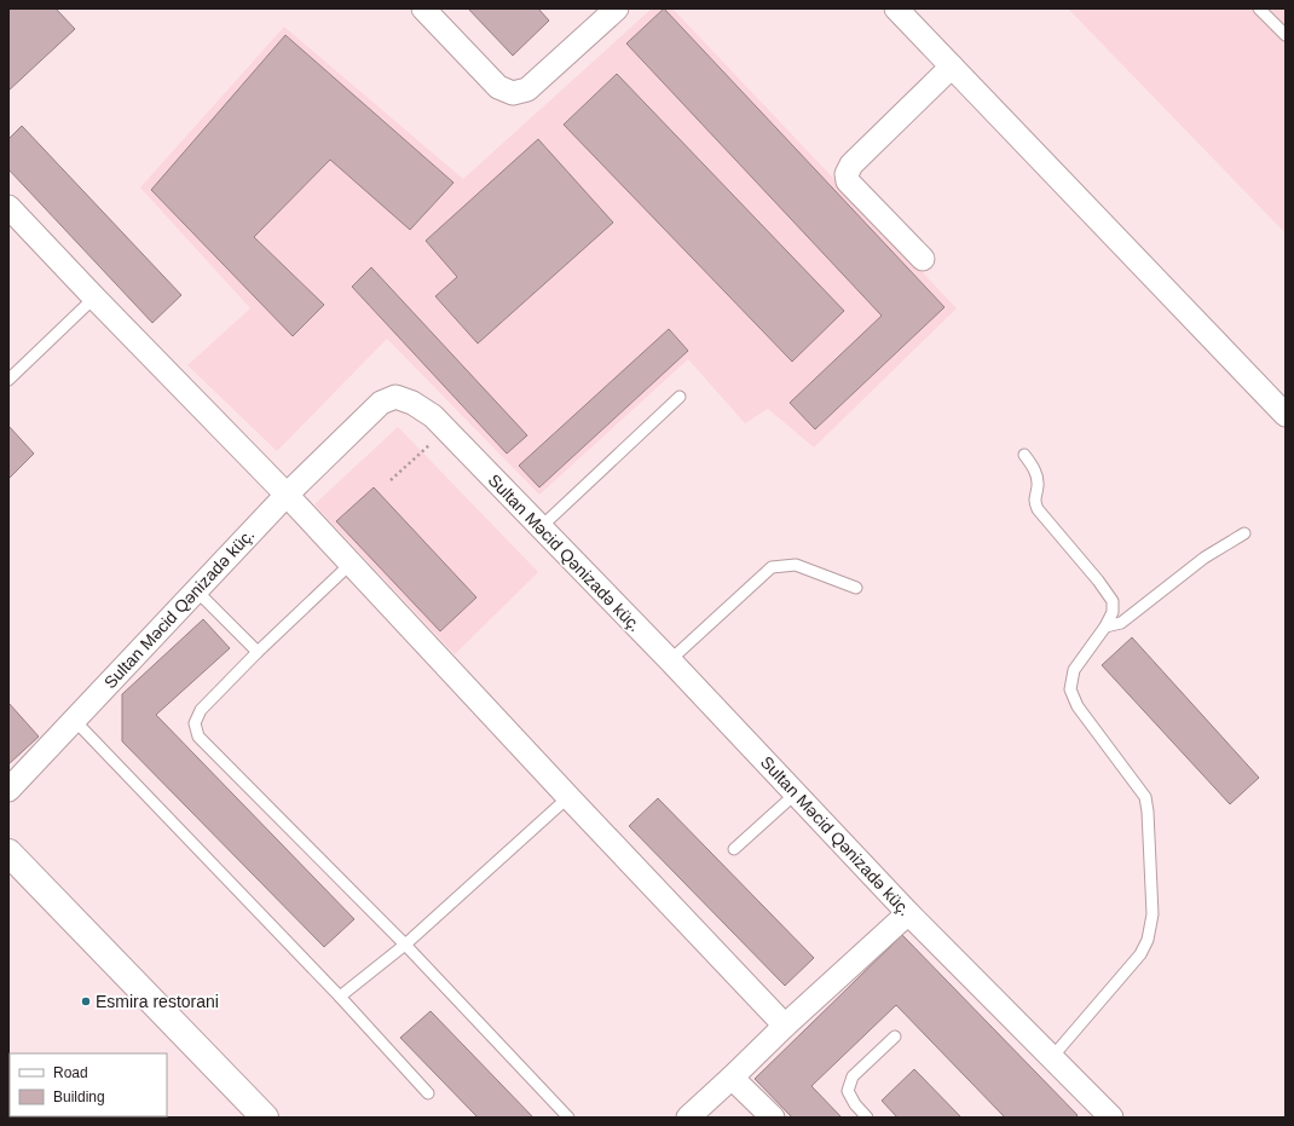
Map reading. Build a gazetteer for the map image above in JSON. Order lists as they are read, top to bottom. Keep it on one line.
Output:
{"streets":{"street":["Sultan Məcid Qənizadə küç."]},"places":["Esmira restorani"],"legend":["Road","Building"]}
